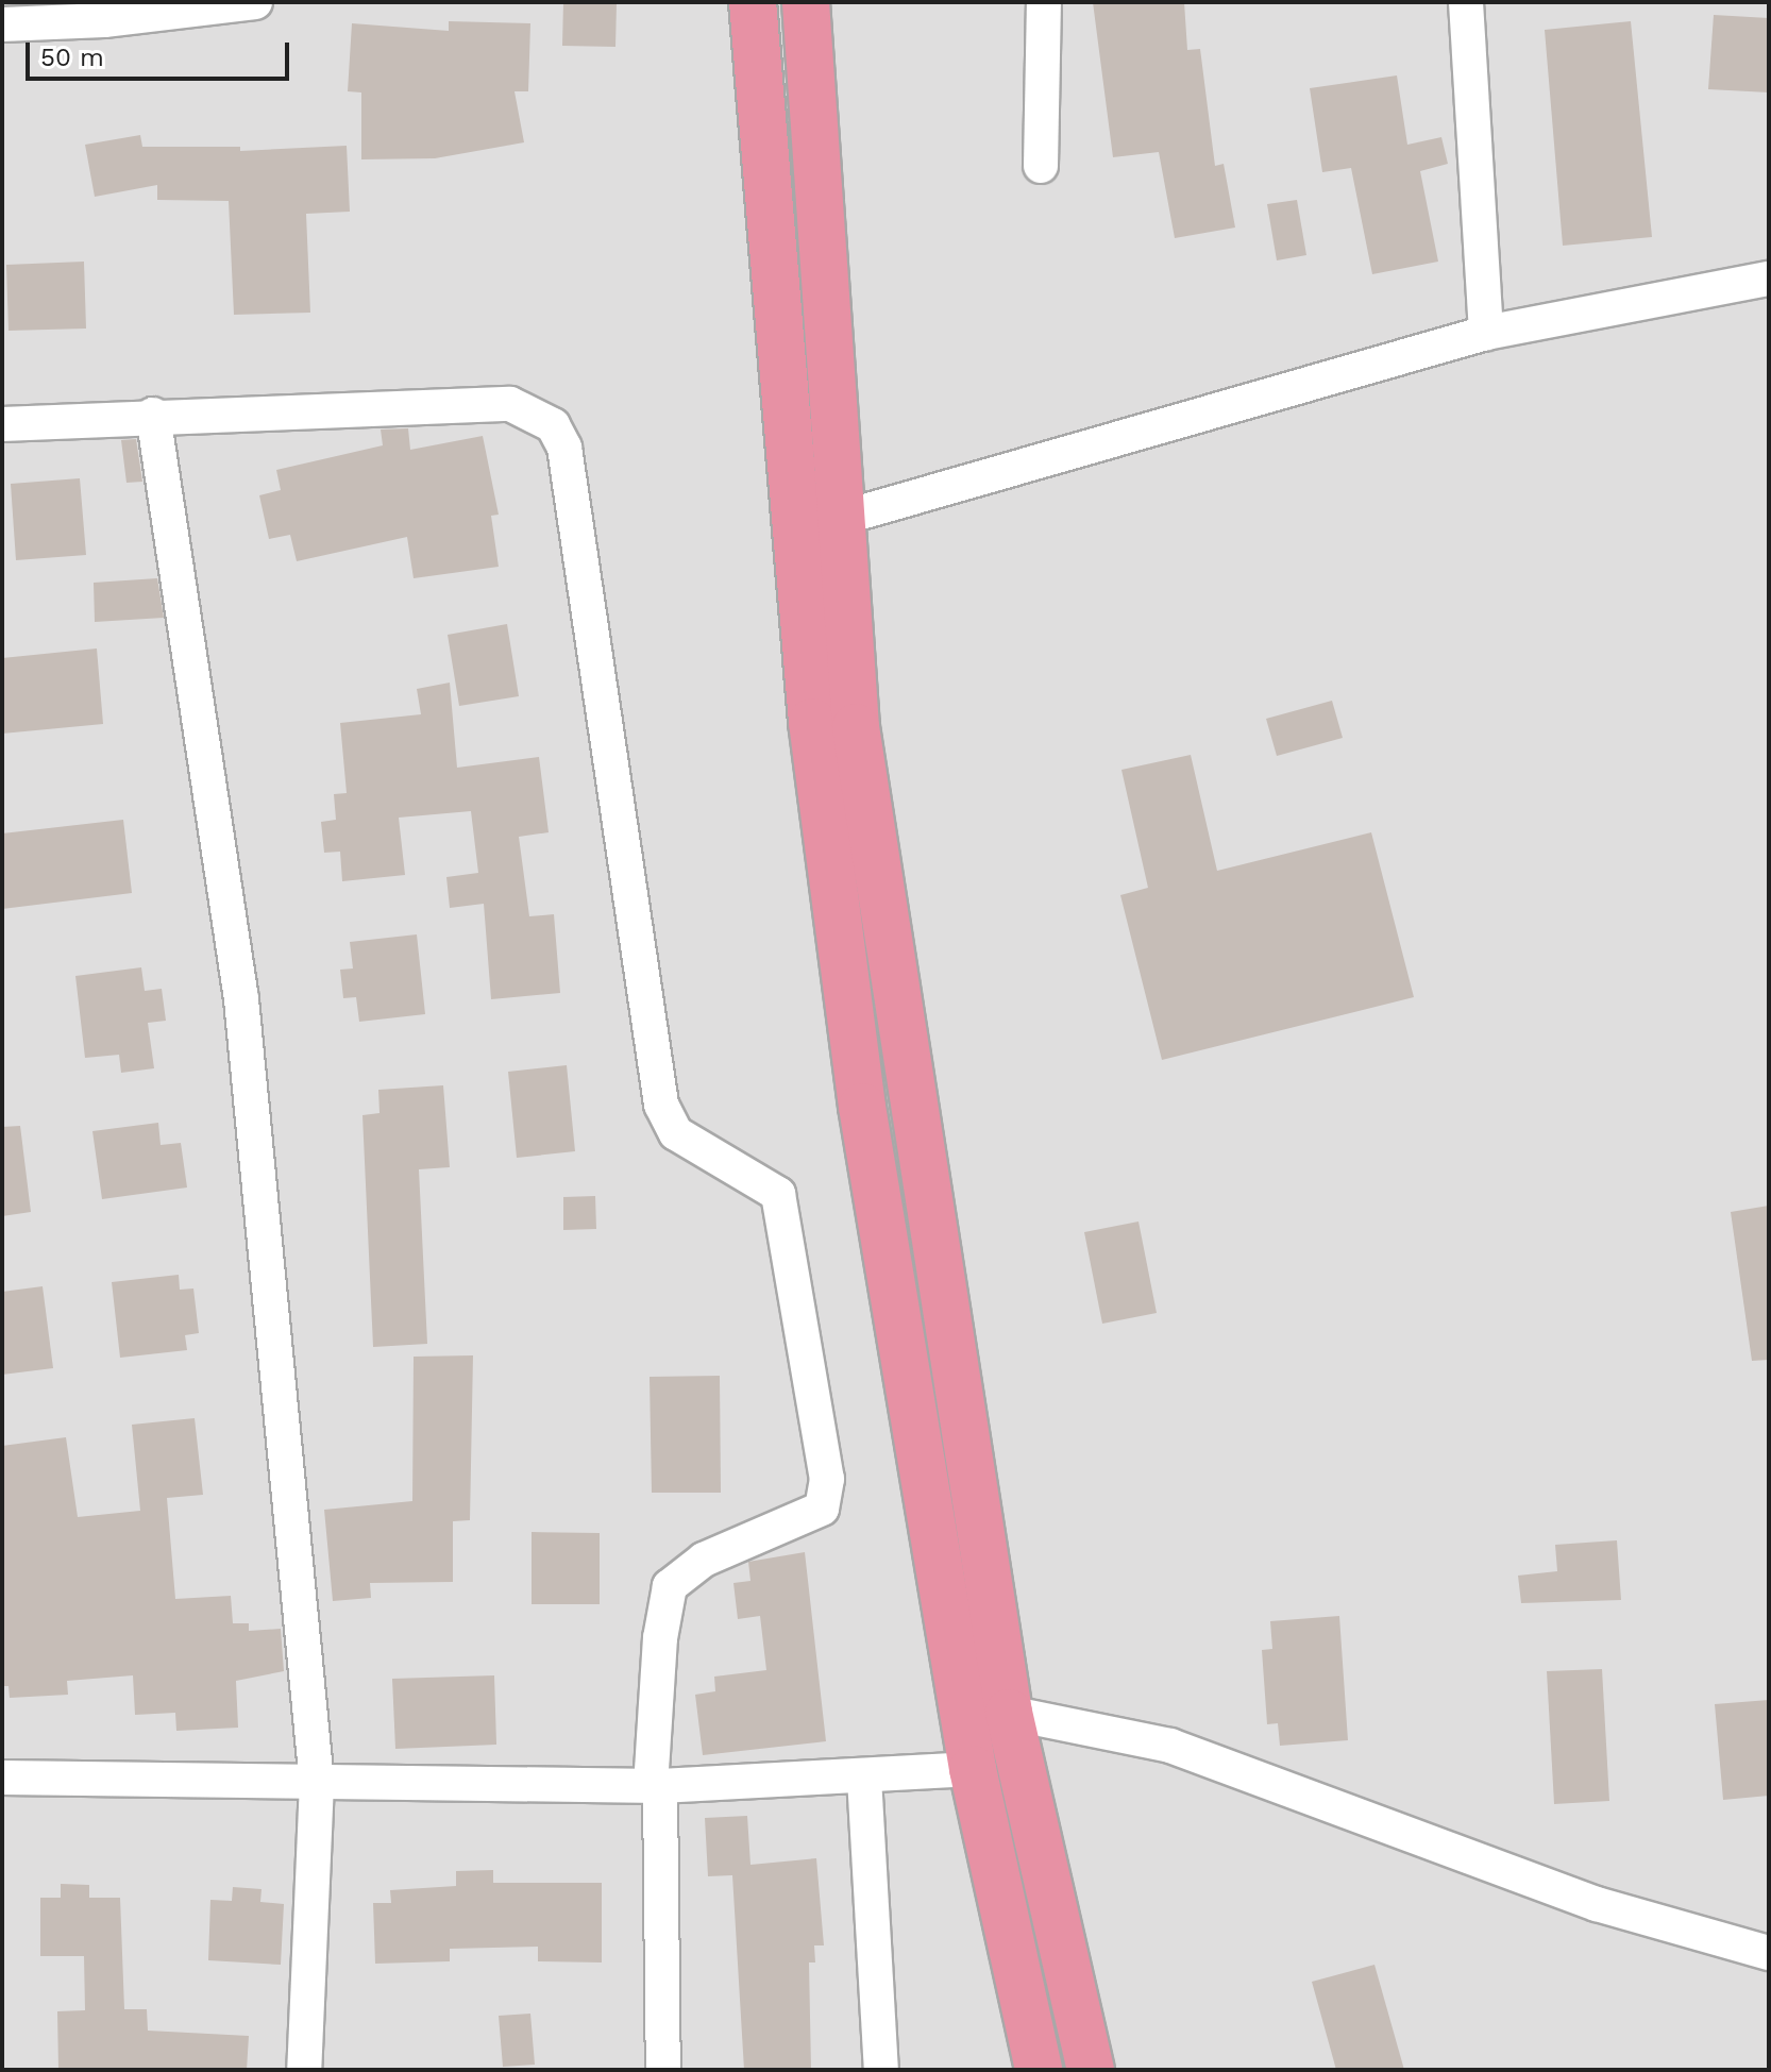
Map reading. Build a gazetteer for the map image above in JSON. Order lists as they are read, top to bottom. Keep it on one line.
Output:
{"scale_bar":"50 m"}
